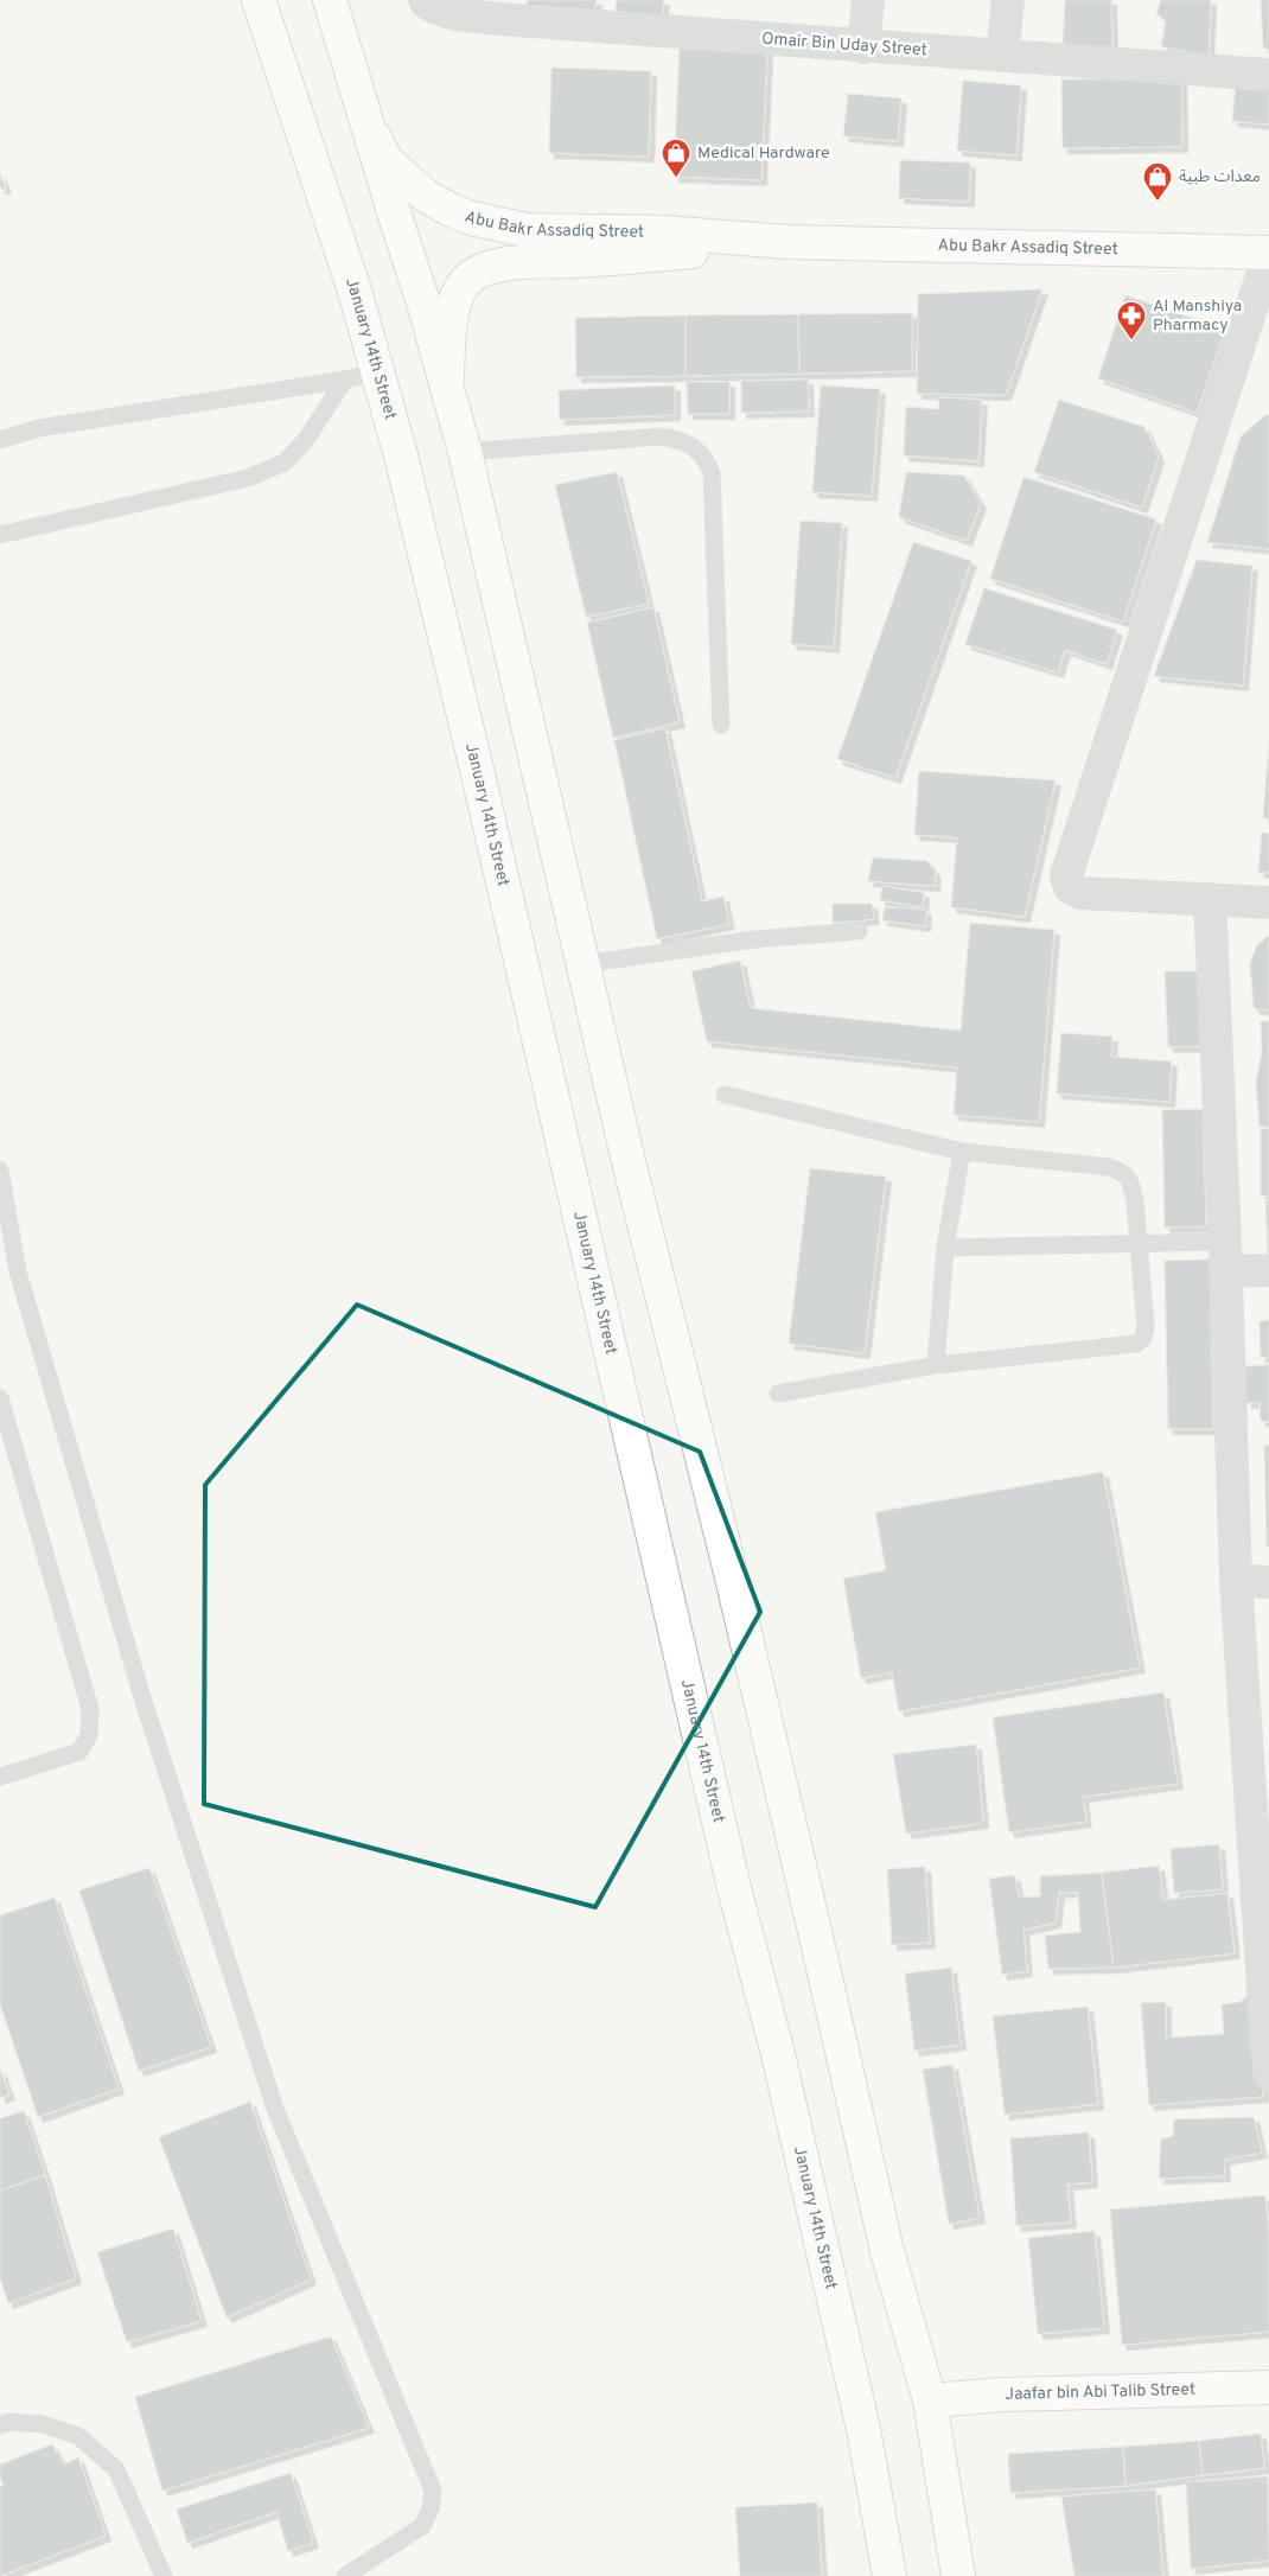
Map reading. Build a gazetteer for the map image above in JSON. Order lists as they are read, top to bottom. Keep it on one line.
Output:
{"streets":{"main road":["Abu Bakr Assadiq Street","January 14th Street","Jaafar bin Abi Talib Street"],"street":["Omair Bin Uday Street"]},"places":{"shop":["Medical Hardware","معدات طبية"],"pharmacy":["Al Manshiya Pharmacy"]}}
